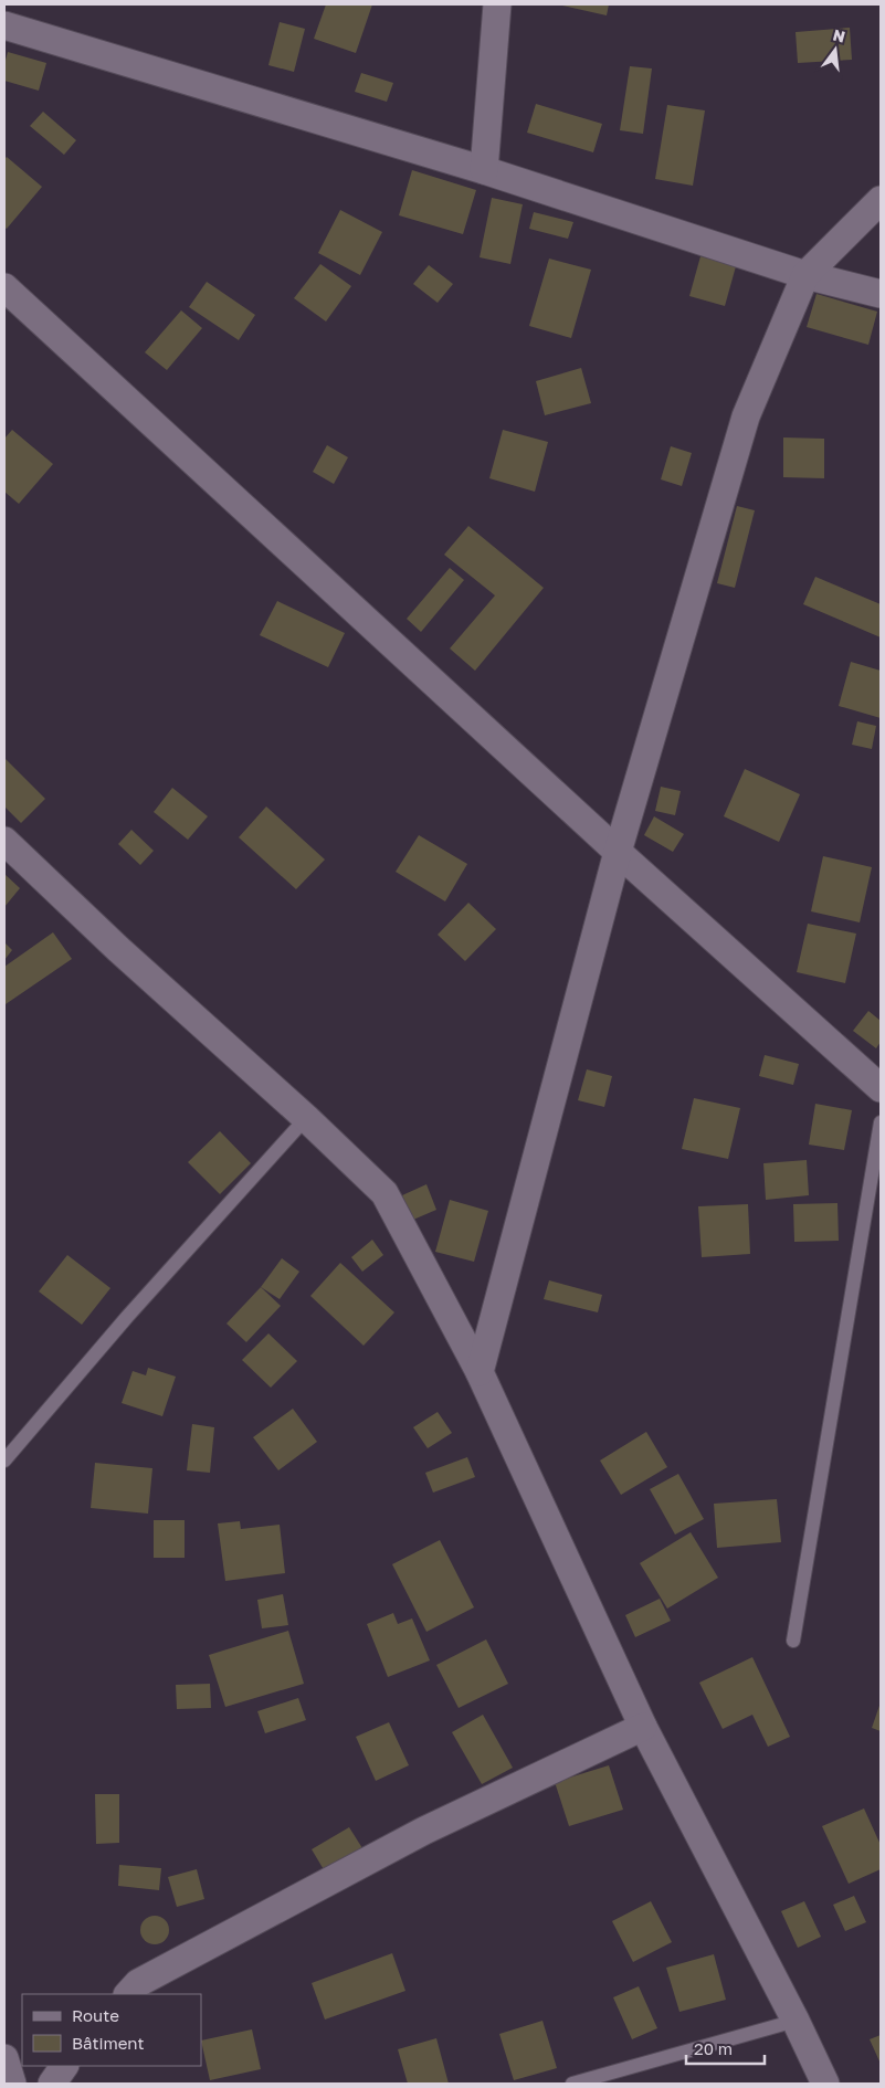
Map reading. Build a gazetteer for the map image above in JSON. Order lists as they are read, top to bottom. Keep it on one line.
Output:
{"legend":["Route","Bâtiment"],"scale_bar":"20 m","north":"top"}
